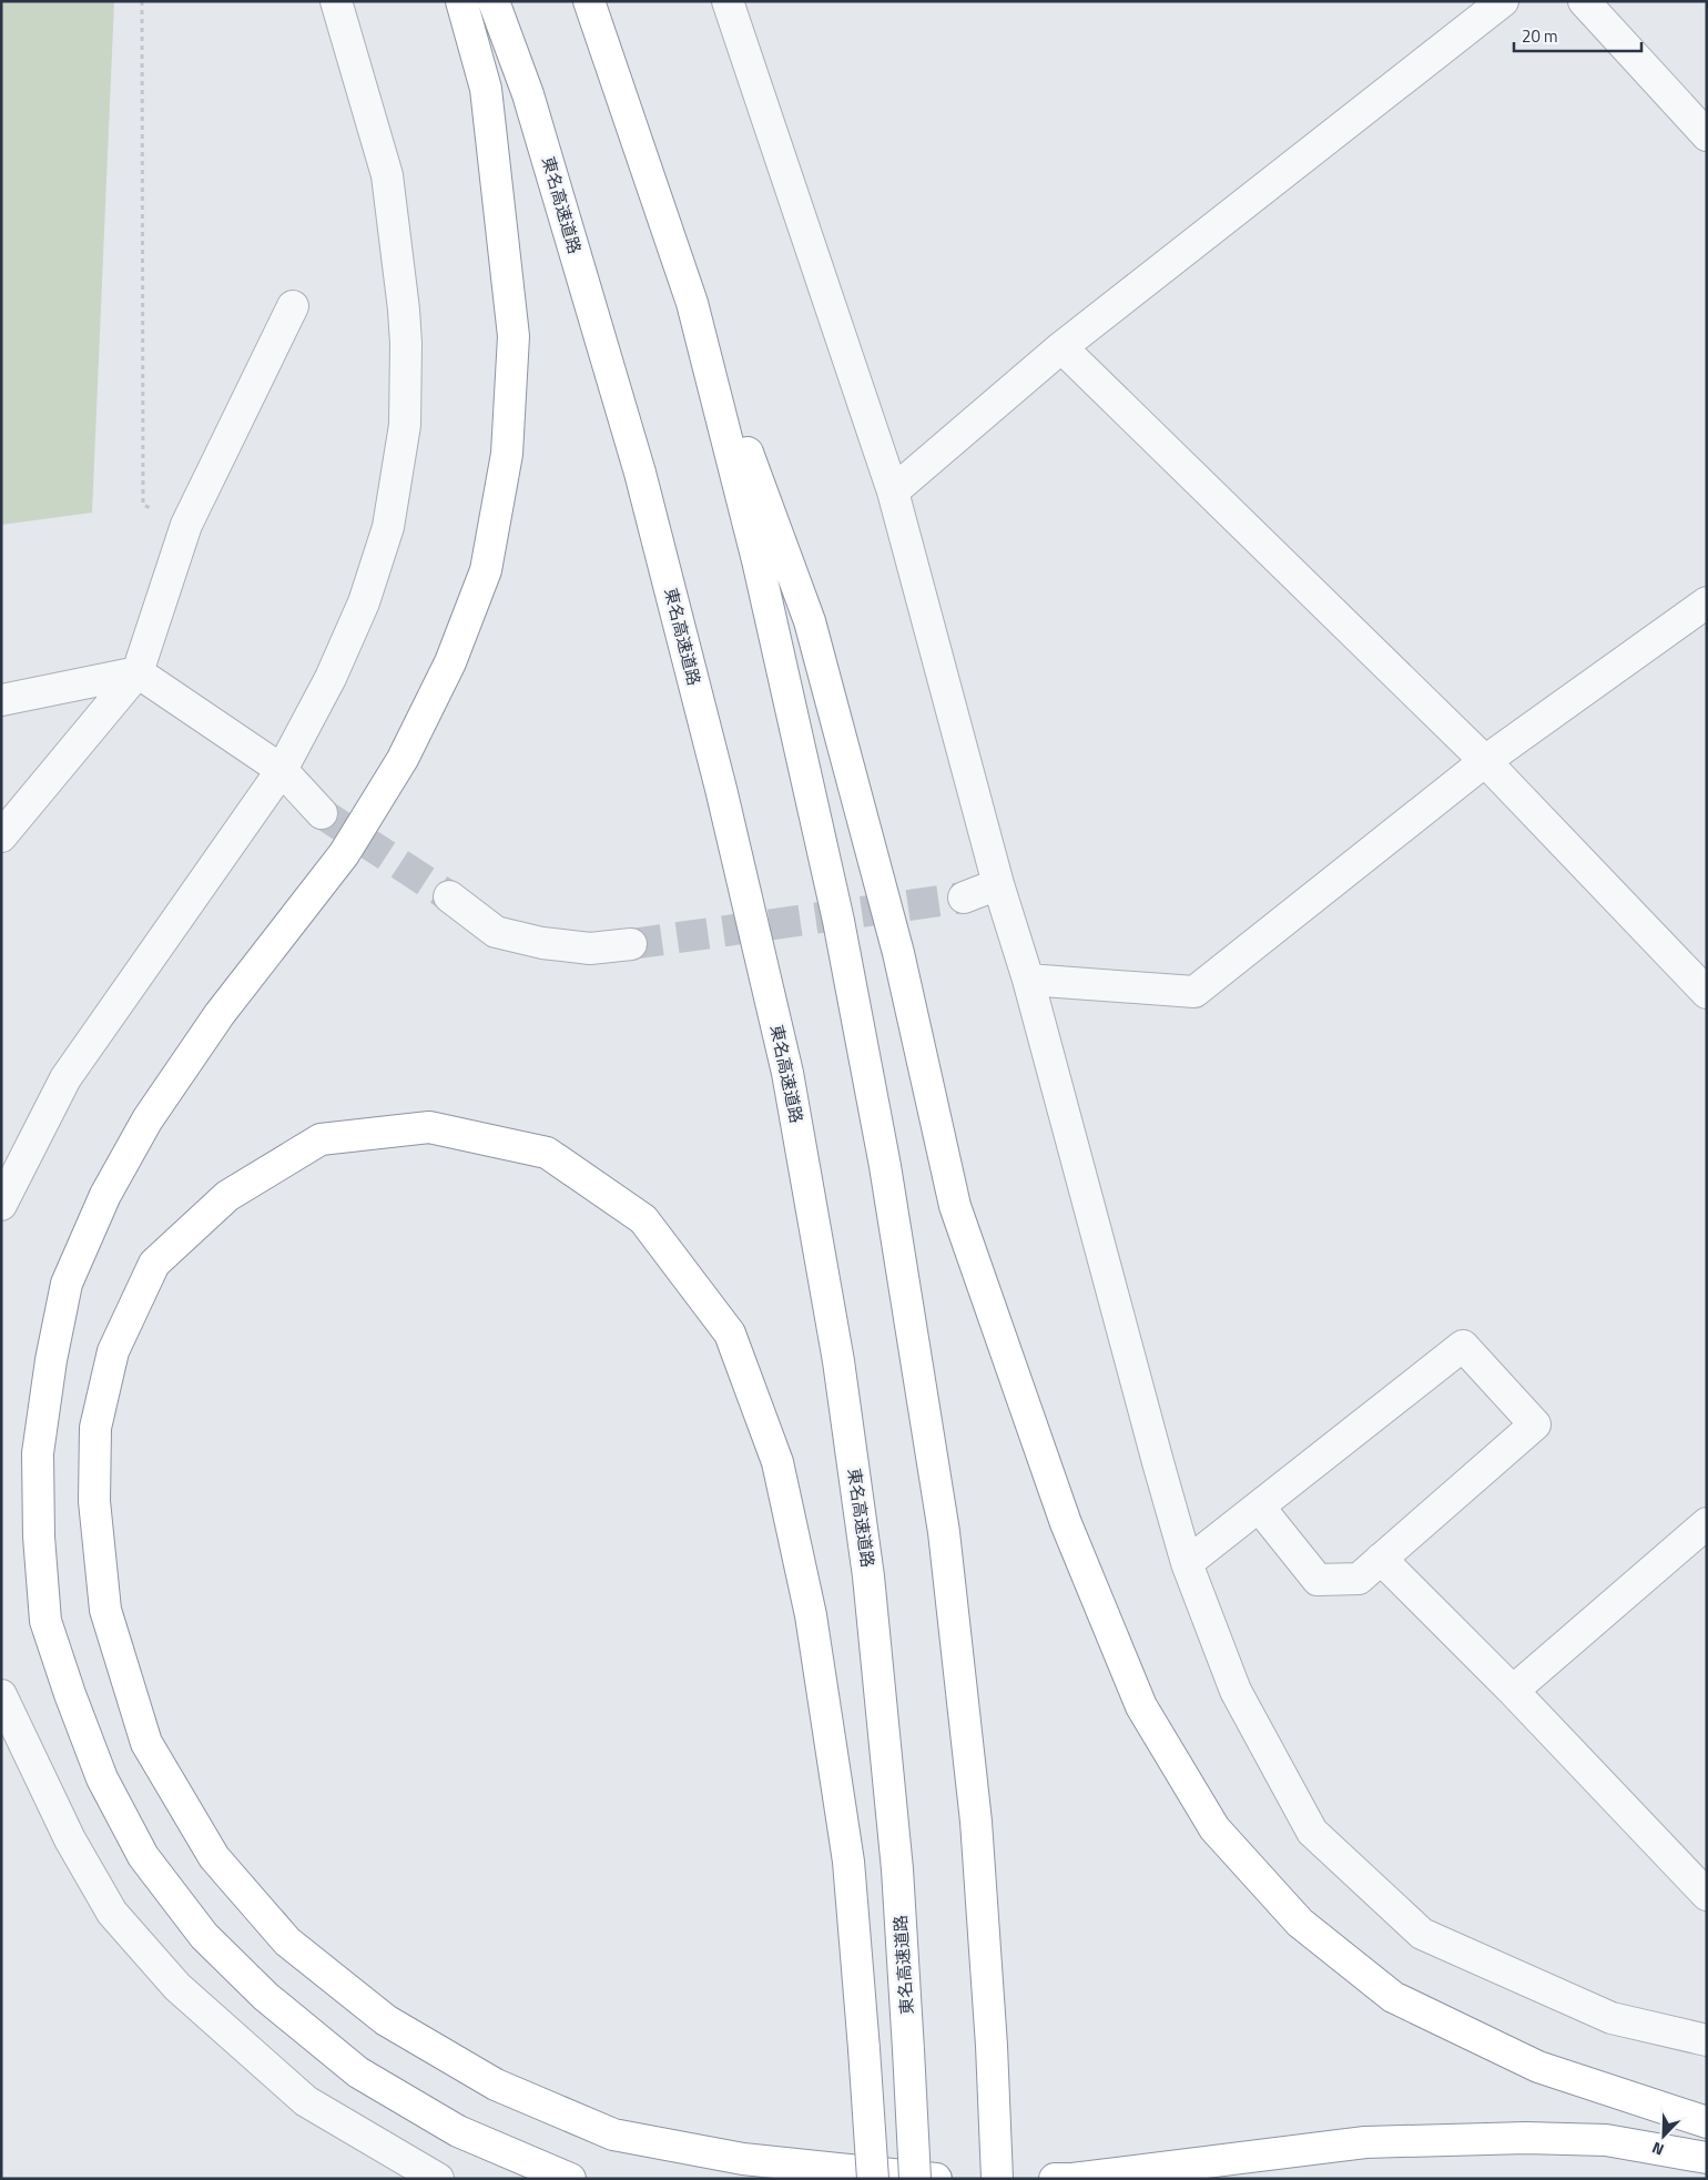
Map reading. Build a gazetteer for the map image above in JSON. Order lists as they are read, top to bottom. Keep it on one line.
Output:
{"streets":{"highway":["東名高速道路"]},"scale_bar":"20 m","north":"bottom left"}
